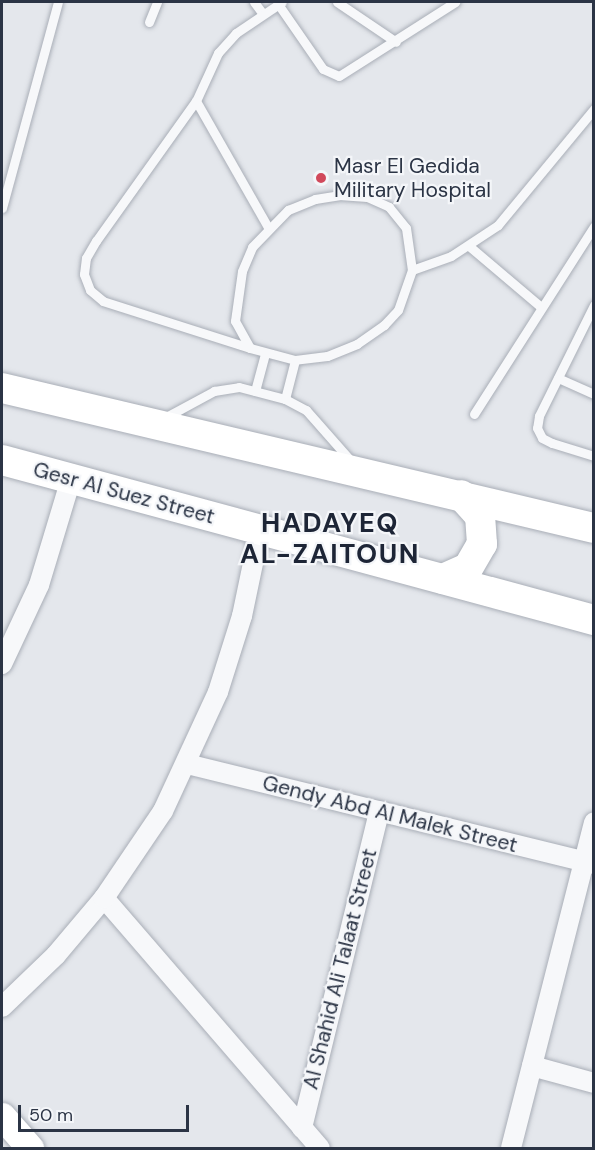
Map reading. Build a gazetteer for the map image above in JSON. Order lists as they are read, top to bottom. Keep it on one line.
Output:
{"streets":{"main road":["Gesr Al Suez Street"],"street":["Gendy Abd Al Malek Street","Al Shahid Ali Talaat Street"]},"crossings":[["Gendy Abd Al Malek Street","Al Shahid Ali Talaat Street"]],"districts":["HADAYEQ AL-ZAITOUN"],"places":["Masr El Gedida Military Hospital"],"scale_bar":"50 m"}
